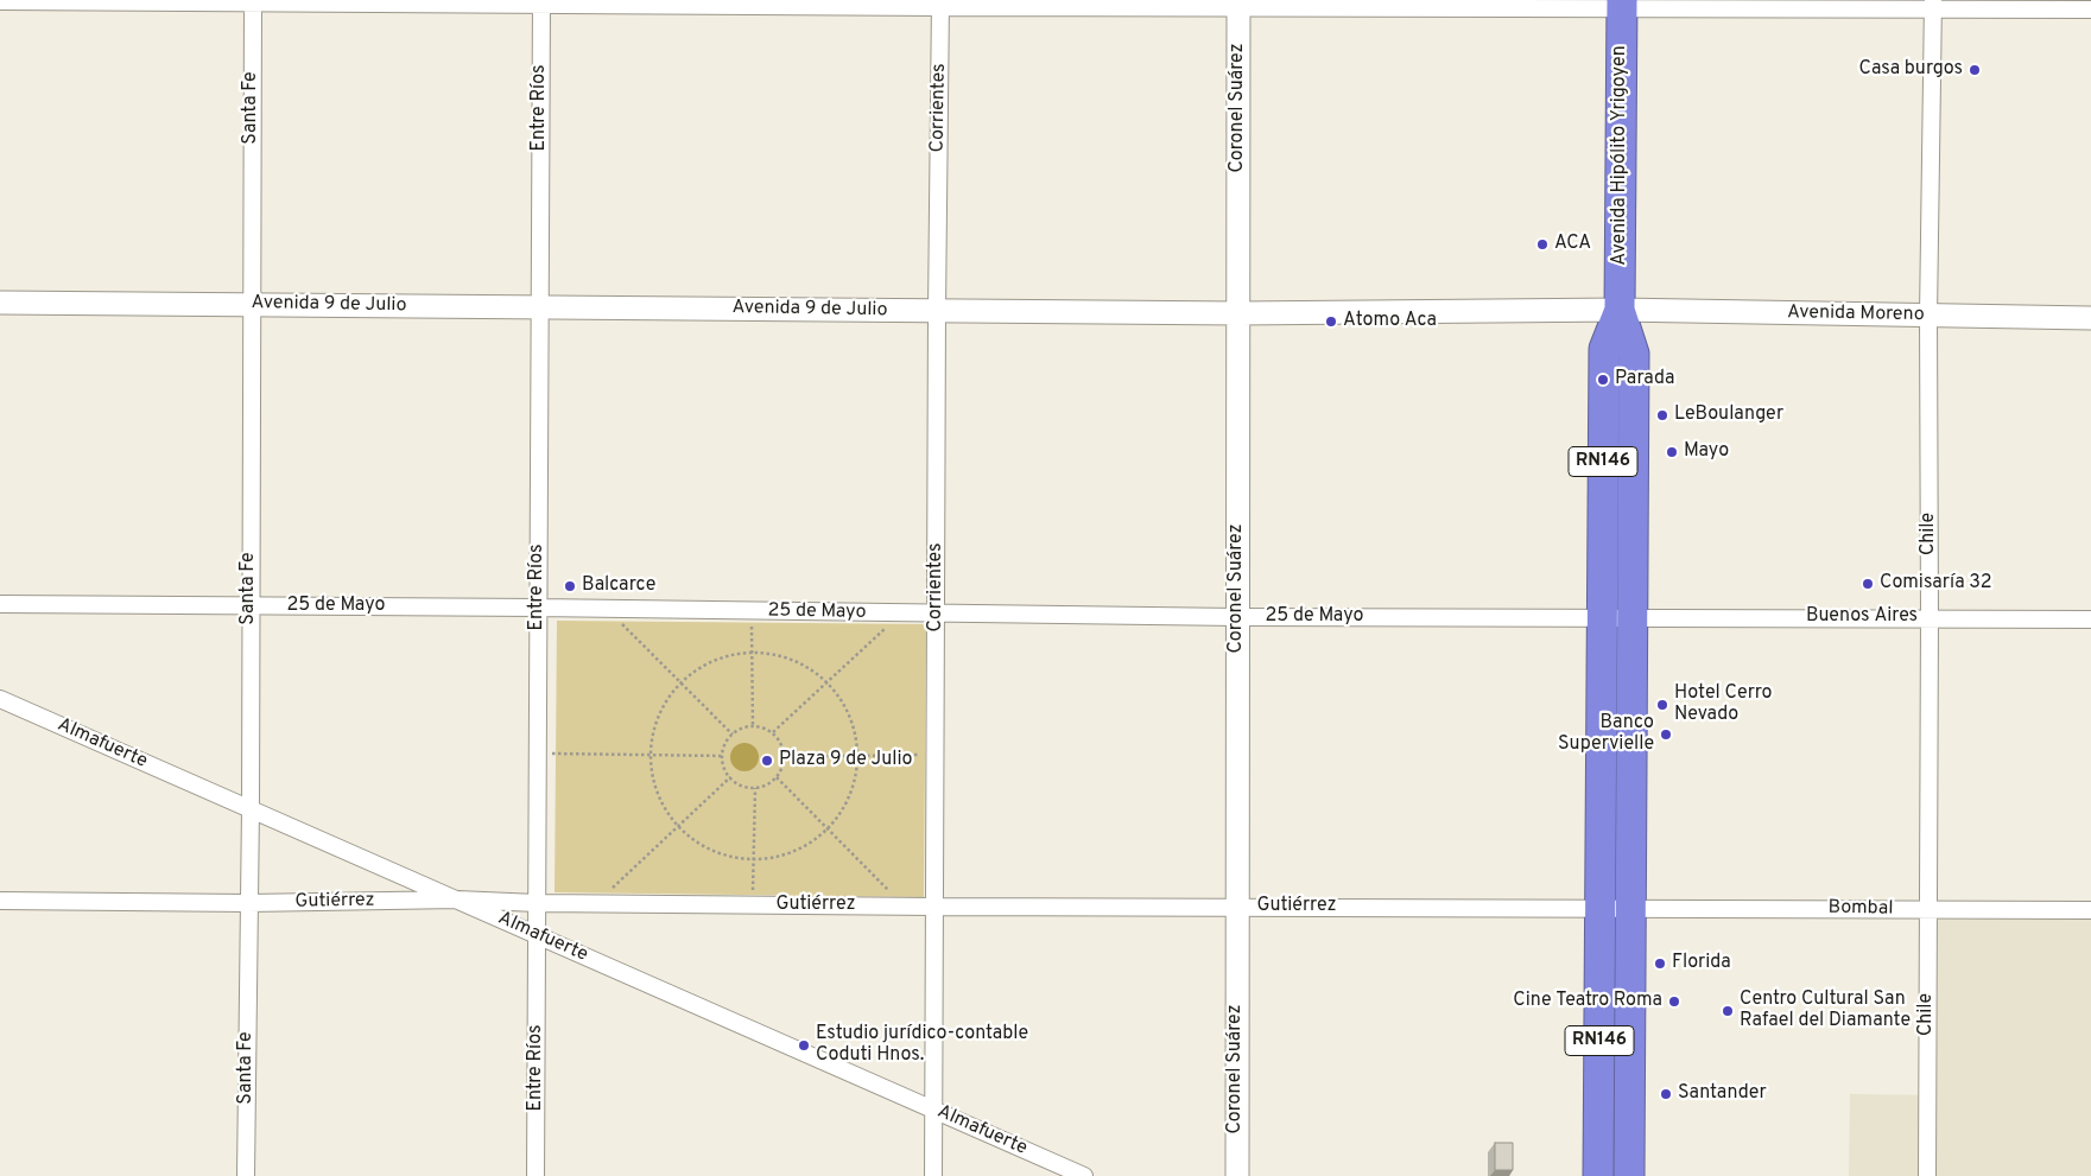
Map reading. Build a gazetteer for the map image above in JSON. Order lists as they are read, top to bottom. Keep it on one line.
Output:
{"streets":{"highway":["Avenida Hipólito Yrigoyen","RN146"],"street":["Santa Fe","Entre Ríos","Corrientes","Coronel Suárez","Avenida 9 de Julio","Avenida Moreno","Chile","25 de Mayo","Buenos Aires","Almafuerte","Gutiérrez","Bombal"]},"crossings":[["Santa Fe","Avenida 9 de Julio"],["Santa Fe","25 de Mayo"],["Santa Fe","Almafuerte"],["Santa Fe","Gutiérrez"],["Entre Ríos","Avenida 9 de Julio"],["Entre Ríos","25 de Mayo"],["Entre Ríos","Almafuerte"],["Entre Ríos","Gutiérrez"],["Corrientes","Avenida 9 de Julio"],["Corrientes","25 de Mayo"],["Corrientes","Almafuerte"],["Corrientes","Gutiérrez"],["Coronel Suárez","Avenida 9 de Julio"],["Coronel Suárez","25 de Mayo"],["Coronel Suárez","Gutiérrez"],["Avenida Hipólito Yrigoyen","Avenida 9 de Julio"],["Avenida Hipólito Yrigoyen","Avenida Moreno"],["Avenida Hipólito Yrigoyen","25 de Mayo"],["Avenida Hipólito Yrigoyen","Buenos Aires"],["Avenida Hipólito Yrigoyen","Gutiérrez"],["Avenida Hipólito Yrigoyen","Bombal"],["Avenida 9 de Julio","Avenida Moreno"],["Avenida Moreno","Chile"],["Chile","Buenos Aires"],["Chile","Bombal"],["25 de Mayo","Buenos Aires"],["Almafuerte","Gutiérrez"],["Gutiérrez","Bombal"]],"places":["Casa burgos","ACA","Atomo Aca","Parada","LeBoulanger","Mayo","Comisaría 32","Balcarce","Hotel Cerro Nevado","Banco Supervielle","Plaza 9 de Julio","Florida","Cine Teatro Roma","Centro Cultural San Rafael del Diamante","Estudio jurídico-contable Coduti Hnos.","Santander"]}
